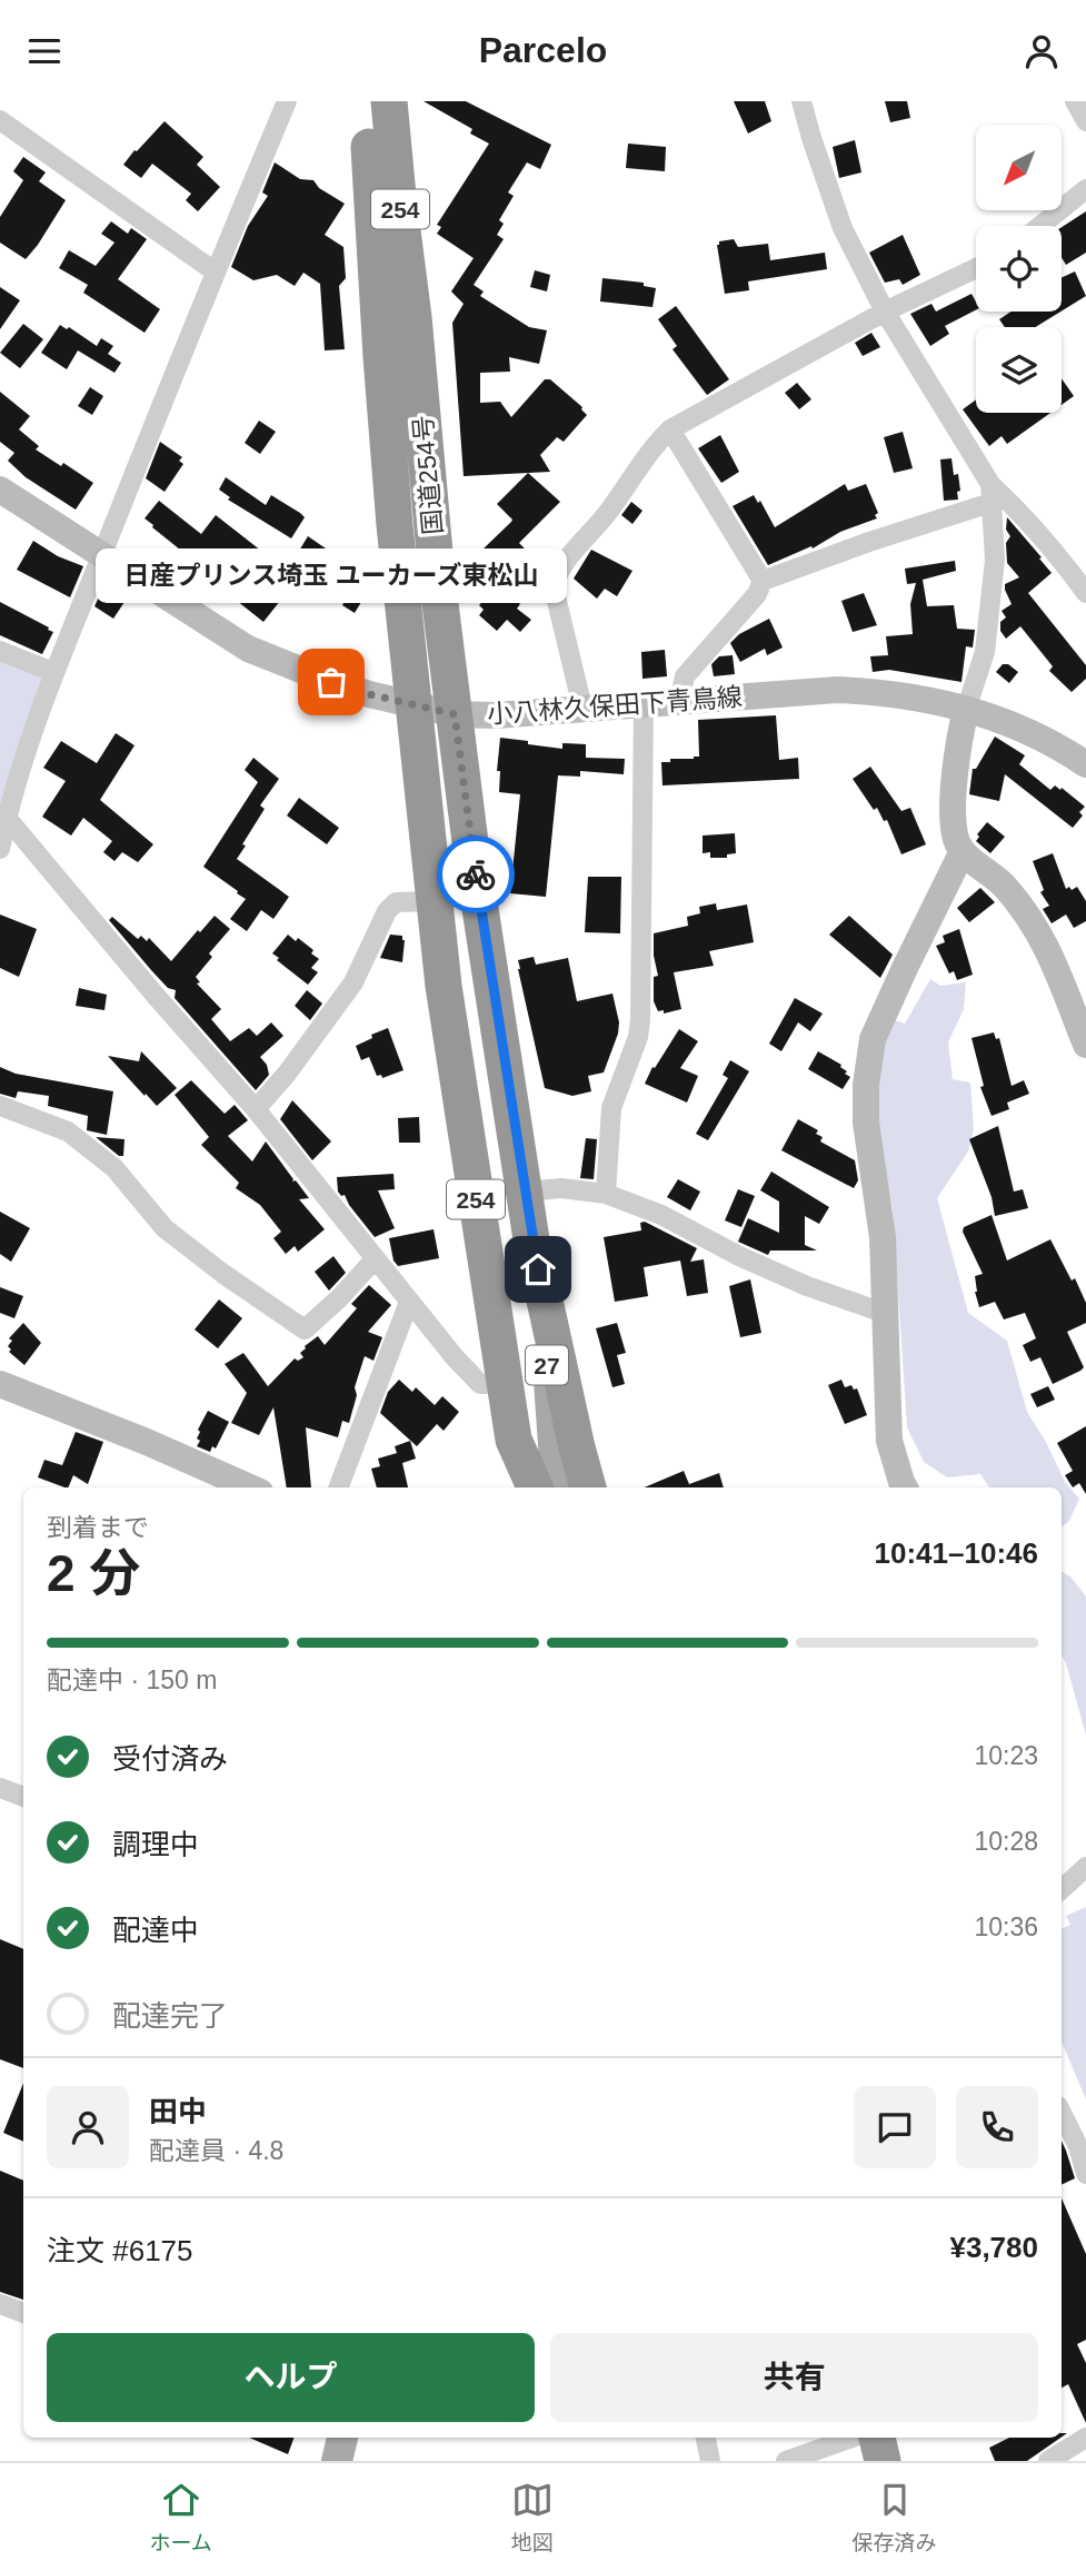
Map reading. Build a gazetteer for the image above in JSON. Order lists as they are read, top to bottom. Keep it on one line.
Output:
{"streets":{"highway":["254","国道254号"],"main road":["27"],"street":["小八林久保田下青鳥線"]},"crossings":[["国道254号","小八林久保田下青鳥線"],["国道254号","27"]],"places":["日産プリンス埼玉 ユーカーズ東松山"],"north":"bottom left","page":{"header":"Parcelo","bubble":"日産プリンス埼玉 ユーカーズ東松山","heading":["2 分","到着まで","10:41–10:46"],"panel":["田中","配達員 · 4.8","注文 #6175","¥3,780"],"bar":"配達中 · 150 m","list":[["受付済み","10:23"],["調理中","10:28"],["配達中","10:36"],"配達完了"],"buttons":["ヘルプ","共有"],"tabs":["ホーム","地図","保存済み"]}}
